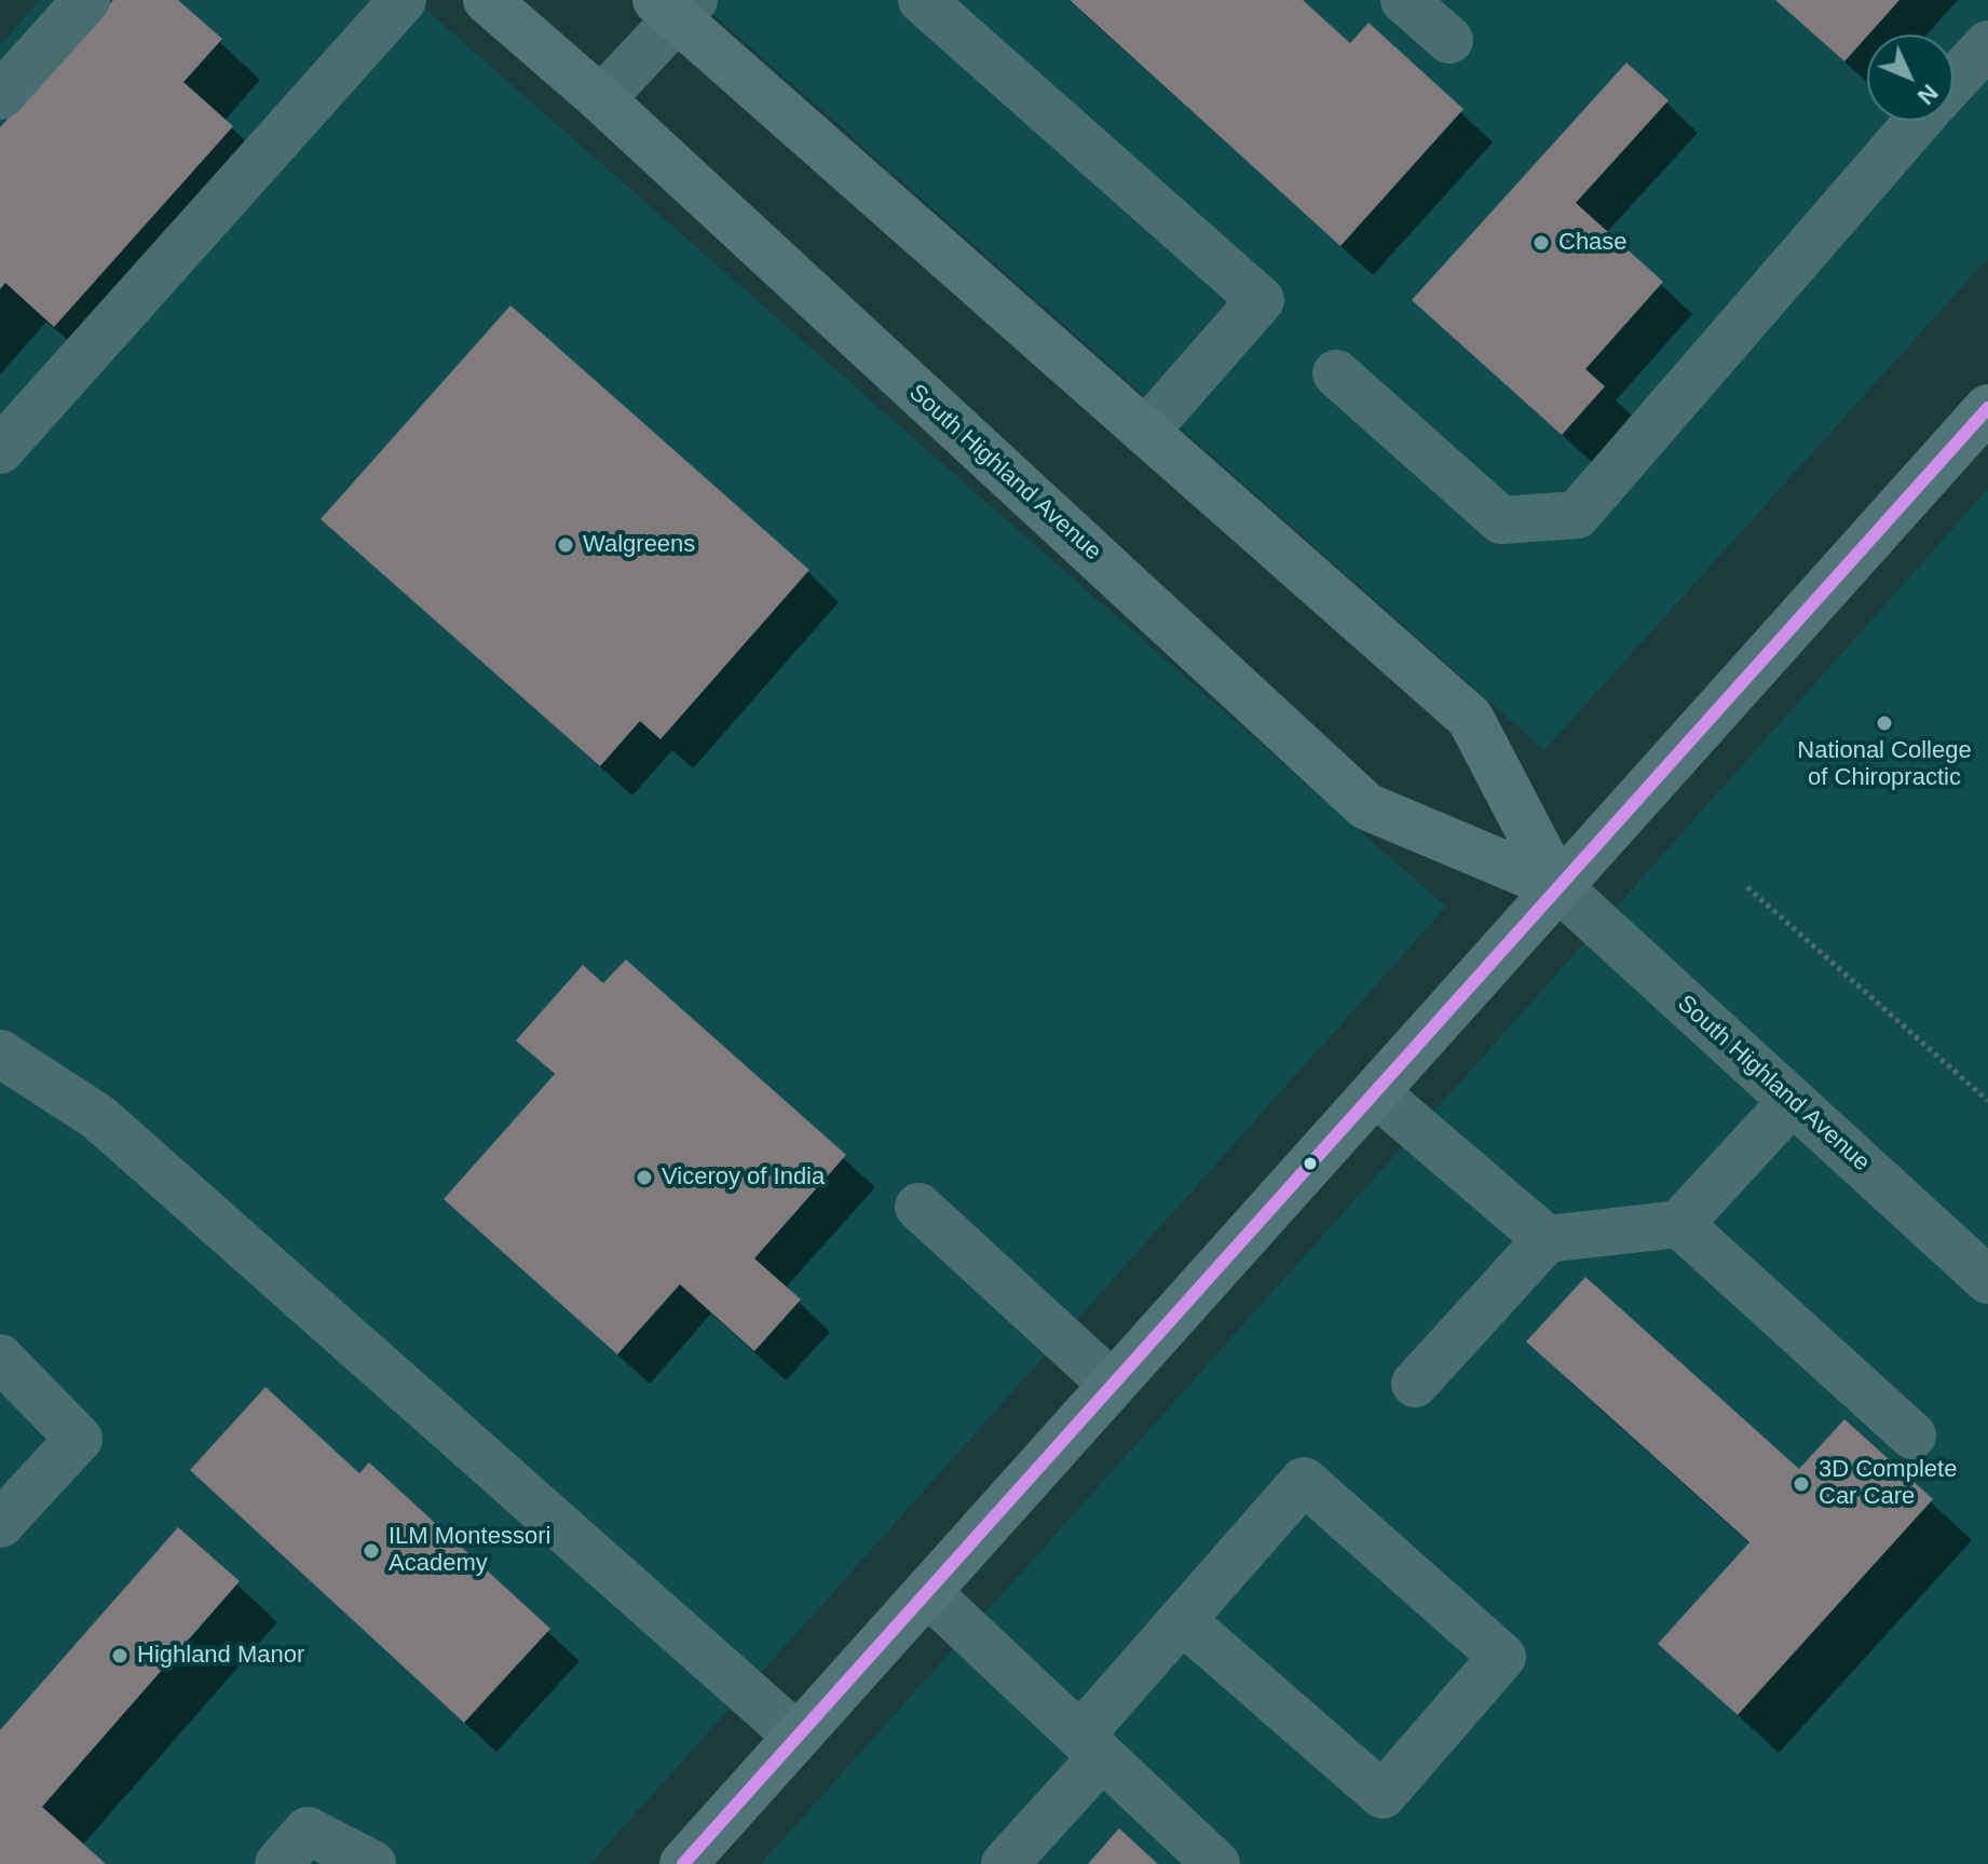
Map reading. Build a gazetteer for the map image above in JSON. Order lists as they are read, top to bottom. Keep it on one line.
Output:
{"streets":{"main road":["South Highland Avenue"]},"places":["Chase","Walgreens","National College of Chiropractic","Viceroy of India","3D Complete Car Care","ILM Montessori Academy","Highland Manor"],"north":"bottom right"}
